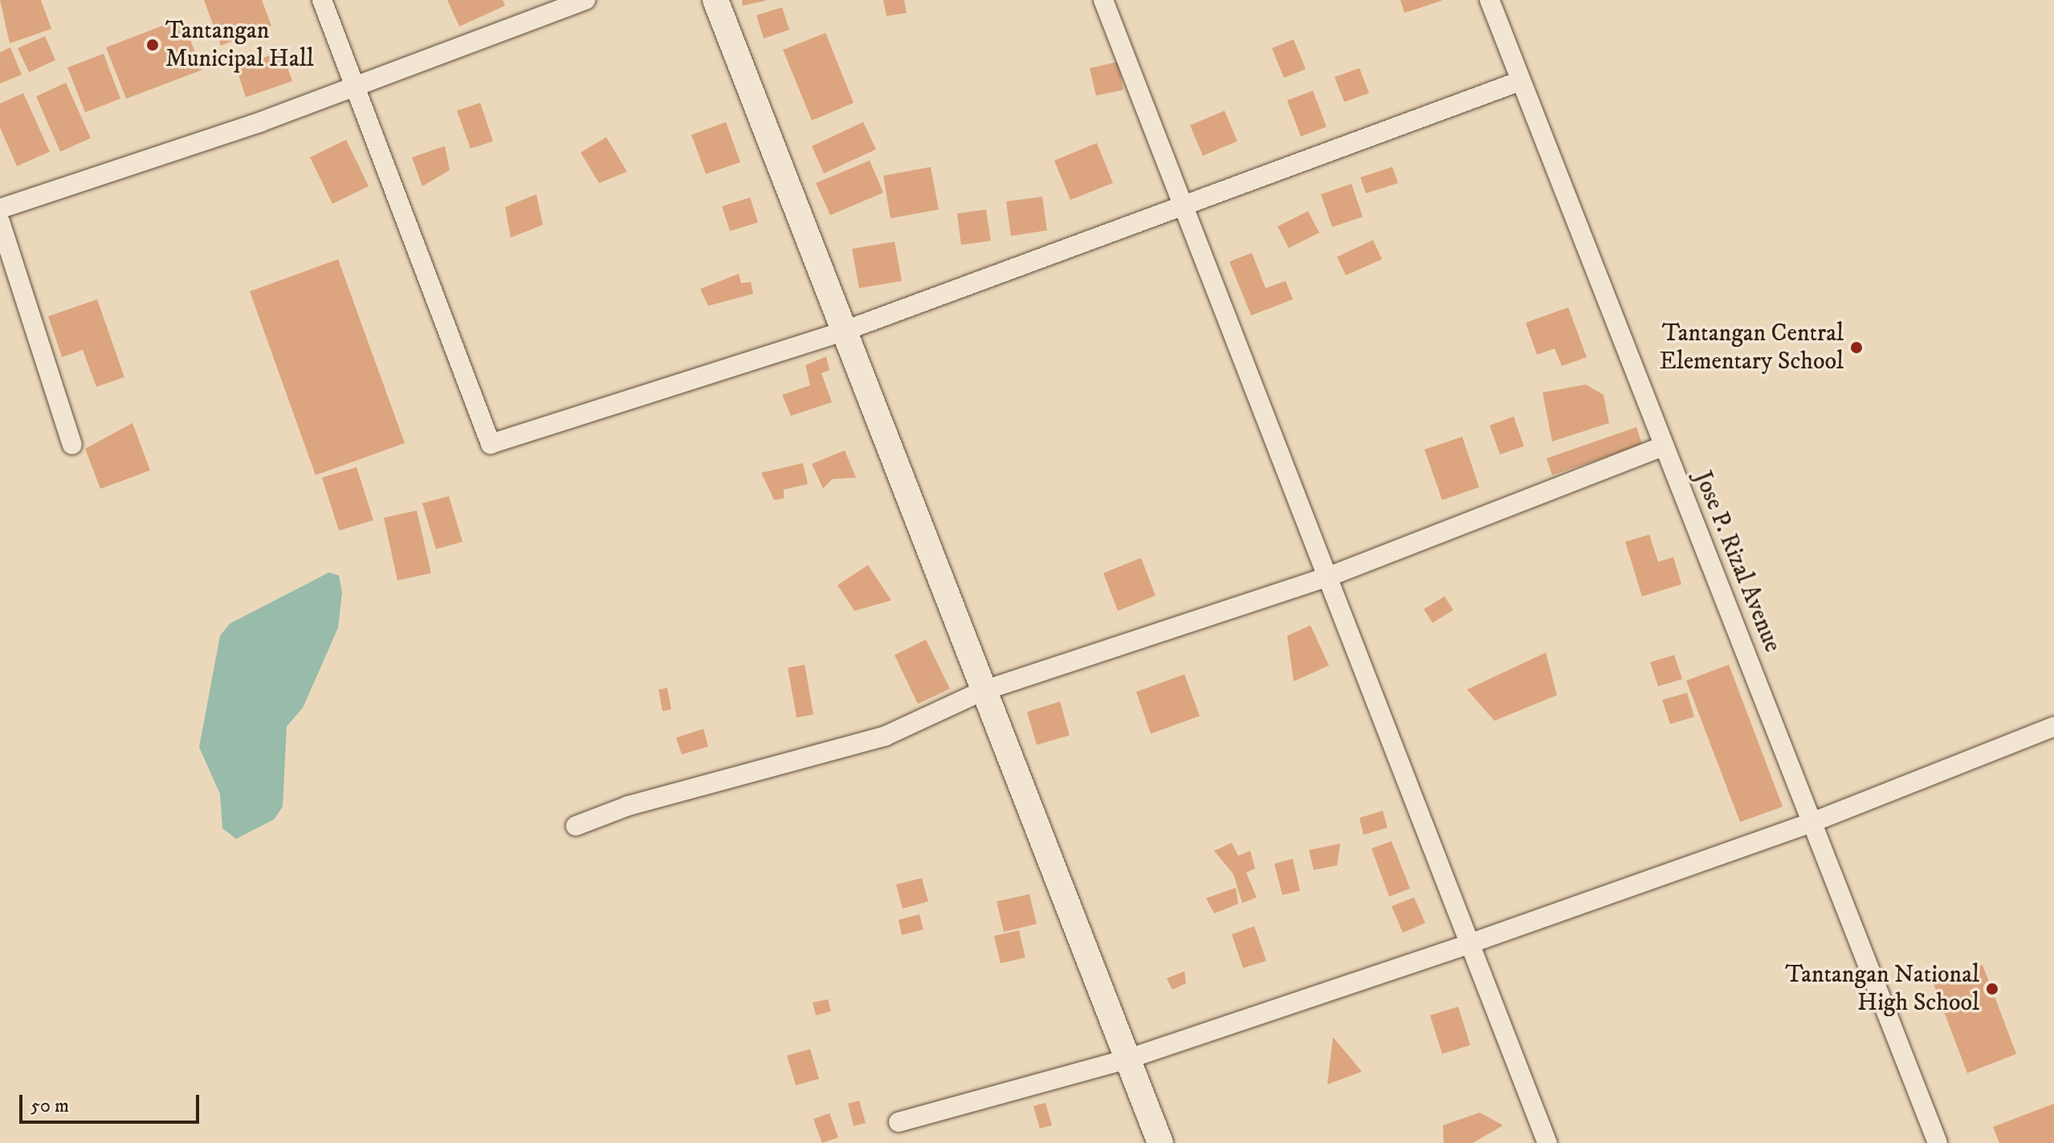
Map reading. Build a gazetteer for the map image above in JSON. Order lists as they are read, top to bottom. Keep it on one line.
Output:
{"streets":{"street":["Jose P. Rizal Avenue"]},"places":["Tantangan Municipal Hall","Tantangan Central Elementary School","Tantangan National High School"],"scale_bar":"50 m"}
